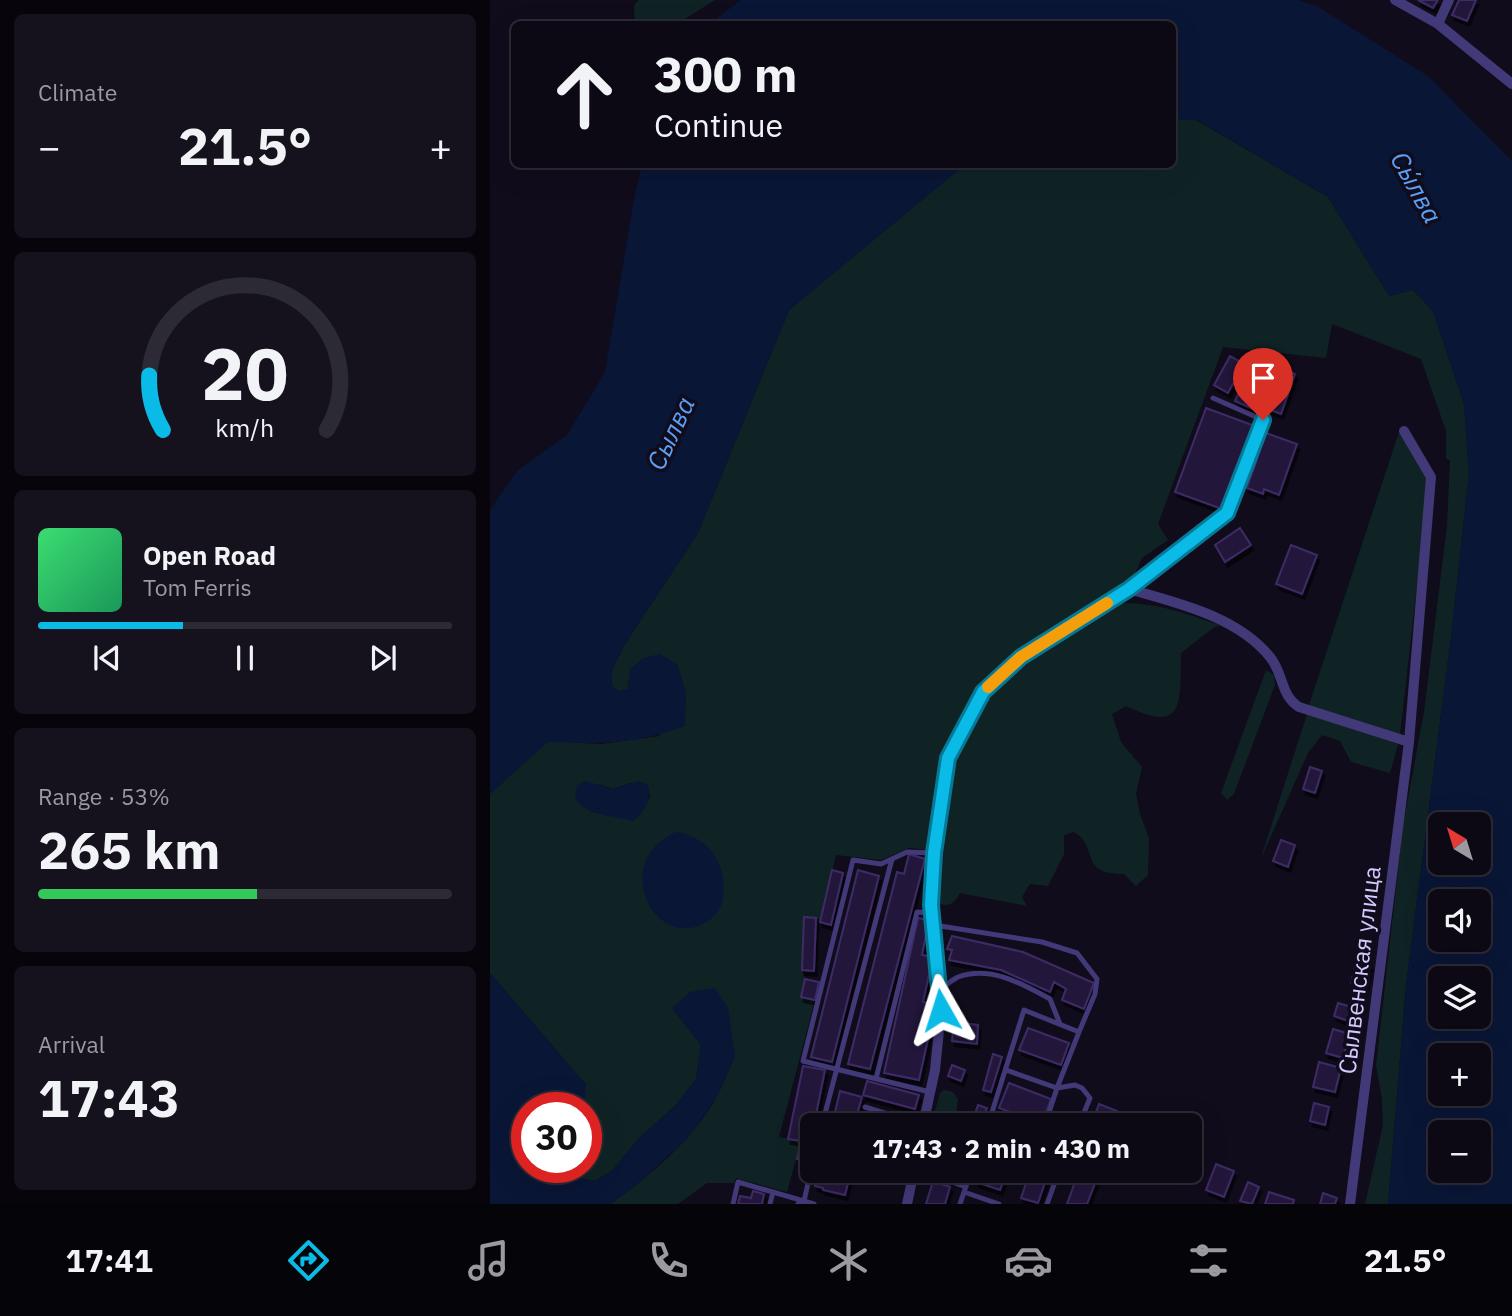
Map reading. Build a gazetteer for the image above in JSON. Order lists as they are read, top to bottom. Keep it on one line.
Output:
{"streets":{"street":["Сылвенская улица"]},"water":["Сы́лва","Сылва"],"north":"top left","page":{"tile":["Climate",["Range · 53%","265 km"],["Arrival","17:43"]],"turn":["300 m","Continue"],"heat":["−","21.5°","+"],"song":["Open Road","Tom Ferris"],"map_buttons":["+","−"],"limit":"30","trip":"17:43 · 2 min · 430 m","tabs":["17:41","21.5°"],"gauge":["20","km/h"]}}
